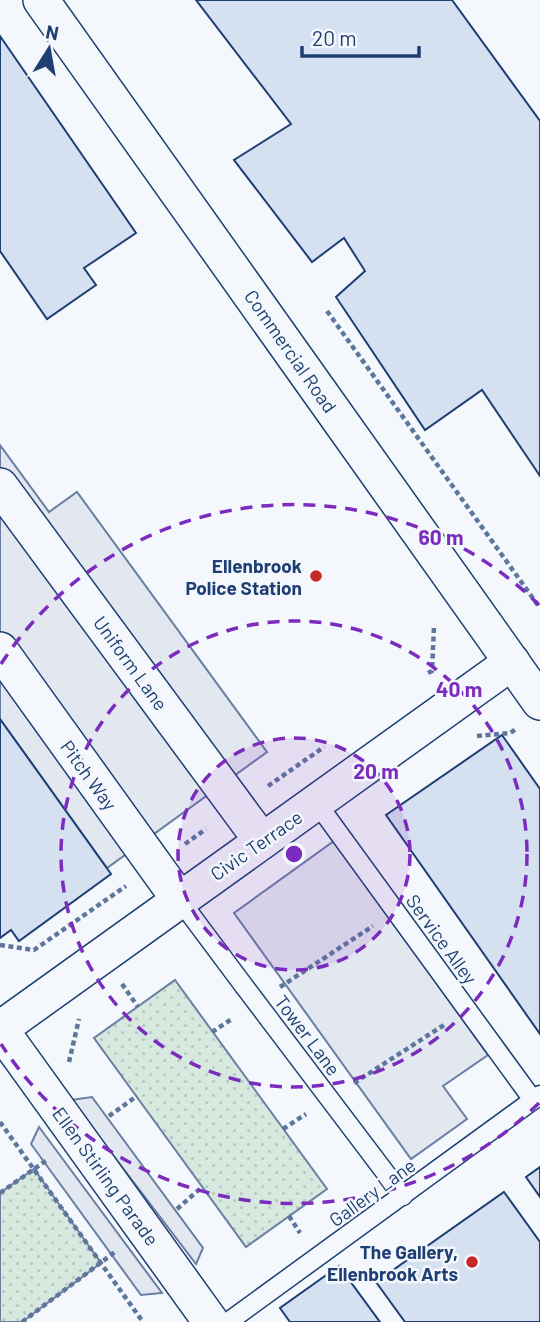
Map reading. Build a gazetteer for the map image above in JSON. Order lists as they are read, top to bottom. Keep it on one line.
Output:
{"streets":{"street":["Commercial Road","Uniform Lane","Pitch Way","Civic Terrace","Ellen Stirling Parade"],"lane":["Service Alley","Tower Lane","Gallery Lane"]},"crossings":[["Commercial Road","Civic Terrace"],["Uniform Lane","Civic Terrace"],["Pitch Way","Civic Terrace"],["Pitch Way","Tower Lane"],["Civic Terrace","Service Alley"],["Civic Terrace","Tower Lane"],["Civic Terrace","Ellen Stirling Parade"],["Service Alley","Gallery Lane"],["Tower Lane","Gallery Lane"]],"places":["Ellenbrook Police Station","The Gallery, Ellenbrook Arts"],"scale_bar":"20 m","north":"top","rings":["60 m","40 m","20 m"]}
